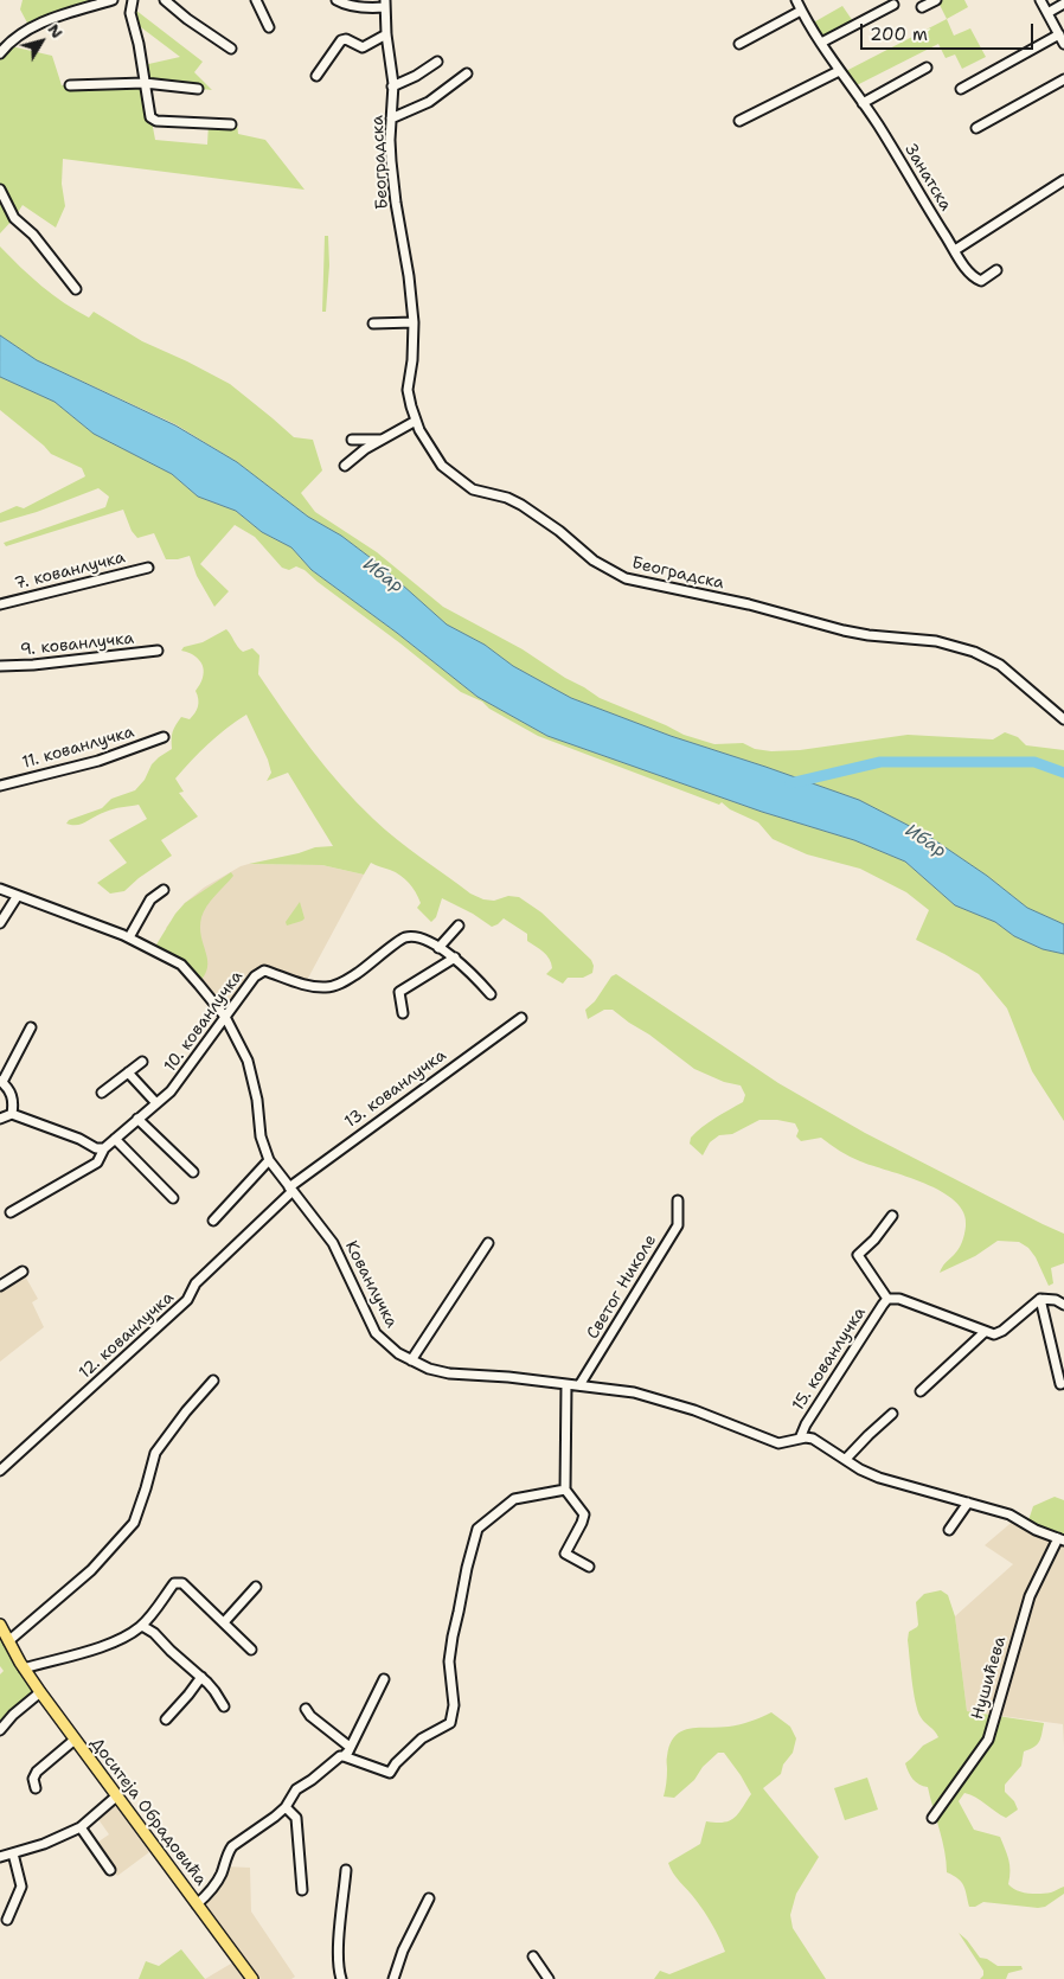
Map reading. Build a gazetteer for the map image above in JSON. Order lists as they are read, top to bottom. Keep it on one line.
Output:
{"streets":{"main road":["Доситеја Обрадовића"],"street":["Београдска","Занатска","7. кованлучка","9. кованлучка","11. кованлучка","10. кованлучка","13. кованлучка","Кованлучка","Светог Николе","12. кованлучка","15. кованлучка","Нушићева"]},"crossings":[["10. кованлучка","Кованлучка"],["13. кованлучка","Кованлучка"],["13. кованлучка","12. кованлучка"],["Кованлучка","Светог Николе"],["Кованлучка","12. кованлучка"],["Кованлучка","15. кованлучка"],["Кованлучка","Нушићева"]],"water":["Ибар"],"scale_bar":"200 m","north":"top right"}
